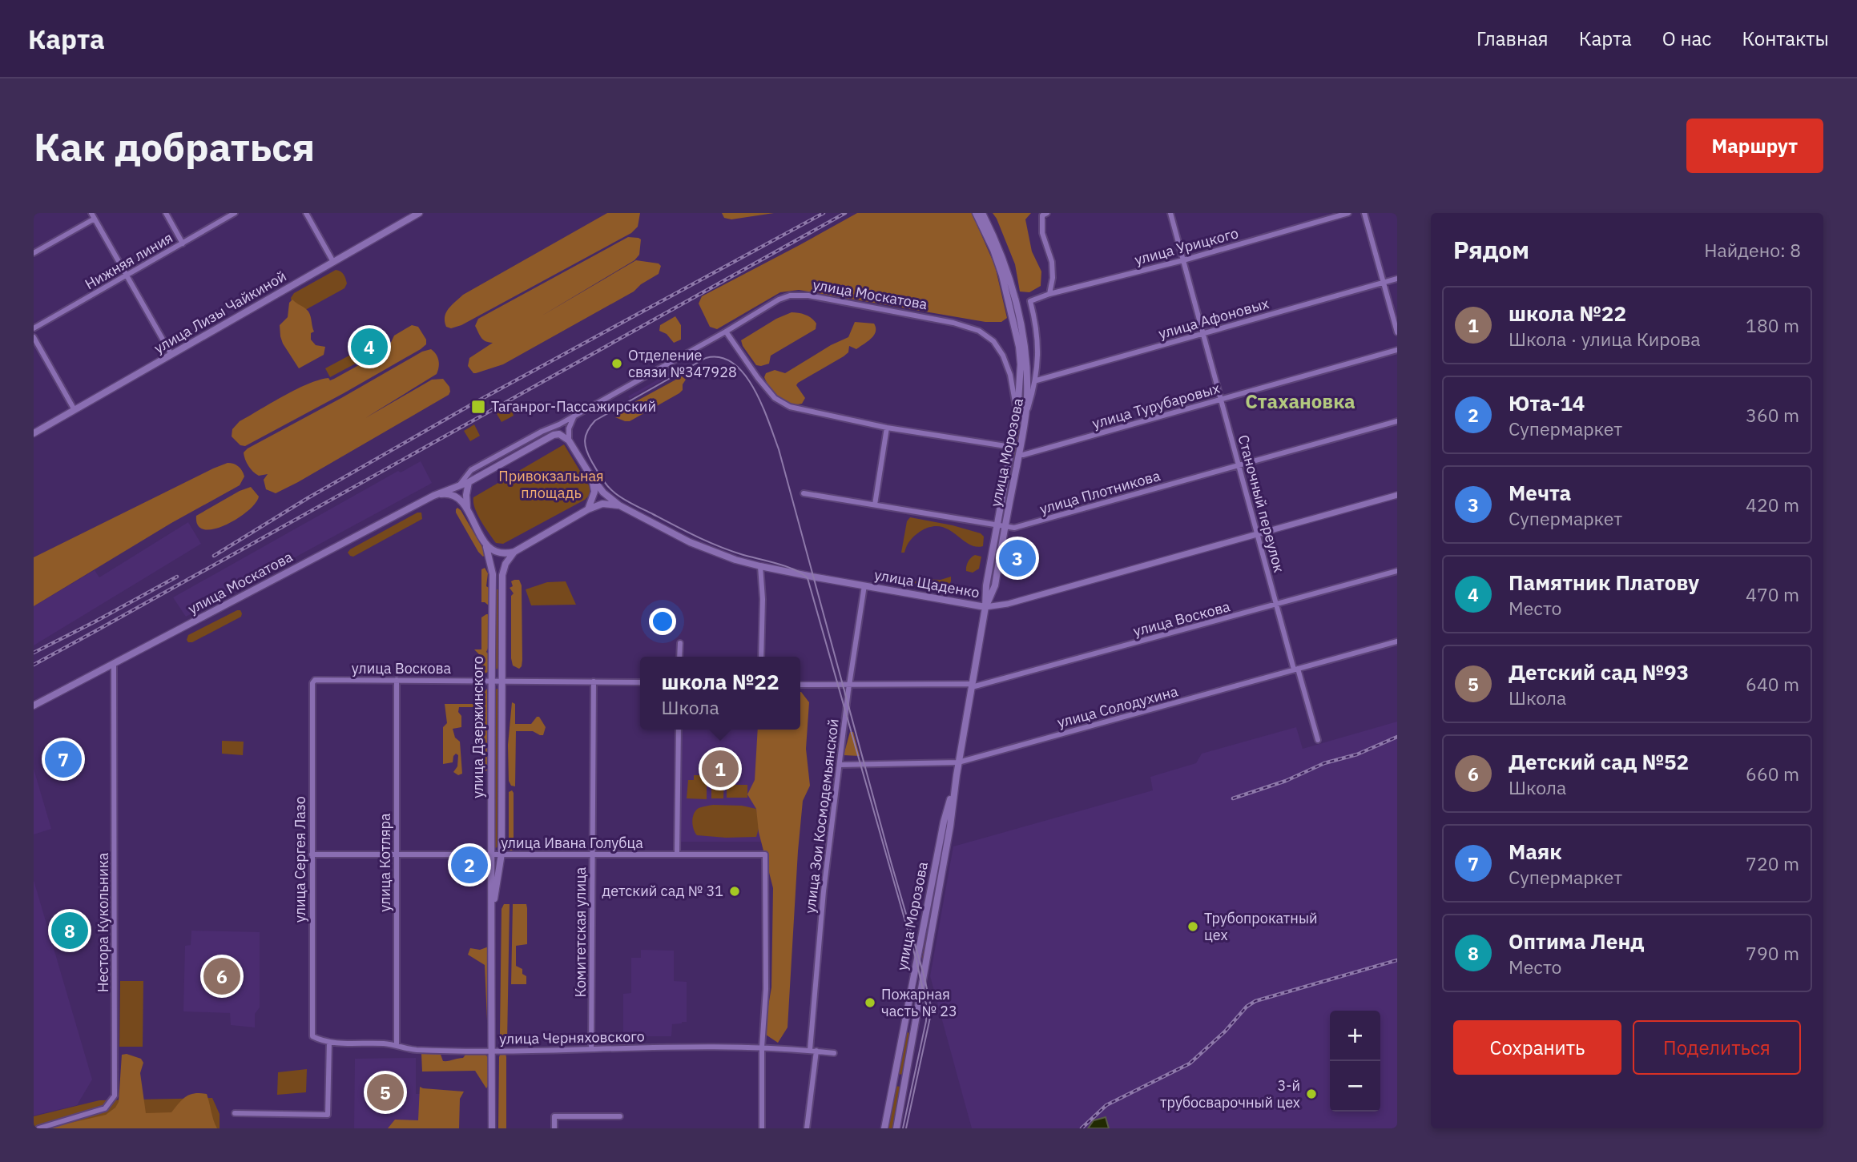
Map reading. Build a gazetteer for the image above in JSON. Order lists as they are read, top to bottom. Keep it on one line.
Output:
{"streets":{"main road":["улица Москатова","улица Лизы Чайкиной","улица Морозова","улица Щаденко","улица Дзержинского"],"street":["улица Урицкого","Нижняя линия","улица Афоновых","улица Турубаровых","улица Плотникова","Станочный переулок","улица Воскова","улица Солодухина","улица Зои Космодемьянской","улица Ивана Голубца","улица Сергея Лазо","улица Котляра","Нестора Кукольника","Комитетская улица","улица Черняховского"]},"crossings":[["улица Урицкого","улица Морозова"],["улица Урицкого","Станочный переулок"],["улица Москатова","улица Морозова"],["улица Москатова","улица Щаденко"],["улица Москатова","улица Дзержинского"],["улица Москатова","Нестора Кукольника"],["улица Афоновых","улица Морозова"],["улица Афоновых","Станочный переулок"],["улица Турубаровых","улица Морозова"],["улица Турубаровых","Станочный переулок"],["улица Морозова","улица Плотникова"],["улица Морозова","улица Щаденко"],["улица Морозова","улица Воскова"],["улица Морозова","улица Солодухина"],["улица Плотникова","Станочный переулок"],["Станочный переулок","улица Щаденко"],["Станочный переулок","улица Воскова"],["Станочный переулок","улица Солодухина"],["улица Щаденко","улица Дзержинского"],["улица Щаденко","улица Зои Космодемьянской"],["улица Воскова","улица Дзержинского"],["улица Воскова","улица Зои Космодемьянской"],["улица Воскова","улица Сергея Лазо"],["улица Воскова","улица Котляра"],["улица Солодухина","улица Зои Космодемьянской"],["улица Дзержинского","улица Ивана Голубца"],["улица Дзержинского","улица Черняховского"],["улица Зои Космодемьянской","улица Черняховского"],["улица Ивана Голубца","улица Сергея Лазо"],["улица Ивана Голубца","улица Котляра"],["улица Ивана Голубца","Комитетская улица"],["улица Ивана Голубца","улица Черняховского"],["улица Сергея Лазо","улица Черняховского"],["улица Котляра","улица Черняховского"],["Комитетская улица","улица Черняховского"]],"districts":["Стахановка"],"parks":["Привокзальная площадь"],"places":{"other":["Отделение связи №347928","детский сад № 31","Трубопрокатный цех","Пожарная часть № 23","3-й трубосварочный цех"],"transit":["Таганрог-Пассажирский"]},"page":{"header":"Карта","nav":["Главная","Карта","О нас","Контакты"],"buttons":["Маршрут",["Сохранить","Поделиться"]],"title":"Как добраться","heading":["Рядом","Найдено: 8"],"list":[{"mark":"1","name":"школа №22","note":"Школа · улица Кирова","value":"180 m"},{"mark":"2","name":"Юта-14","note":"Супермаркет","value":"360 m"},{"mark":"3","name":"Мечта","note":"Супермаркет","value":"420 m"},{"mark":"4","name":"Памятник Платову","note":"Место","value":"470 m"},{"mark":"5","name":"Детский сад №93","note":"Школа","value":"640 m"},{"mark":"6","name":"Детский сад №52","note":"Школа","value":"660 m"},{"mark":"7","name":"Маяк","note":"Супермаркет","value":"720 m"},{"mark":"8","name":"Оптима Ленд","note":"Место","value":"790 m"}],"pins":["4","3","7","1","2","8","6","5"],"popup":["школа №22","Школа"],"map_buttons":["+","−"]}}
